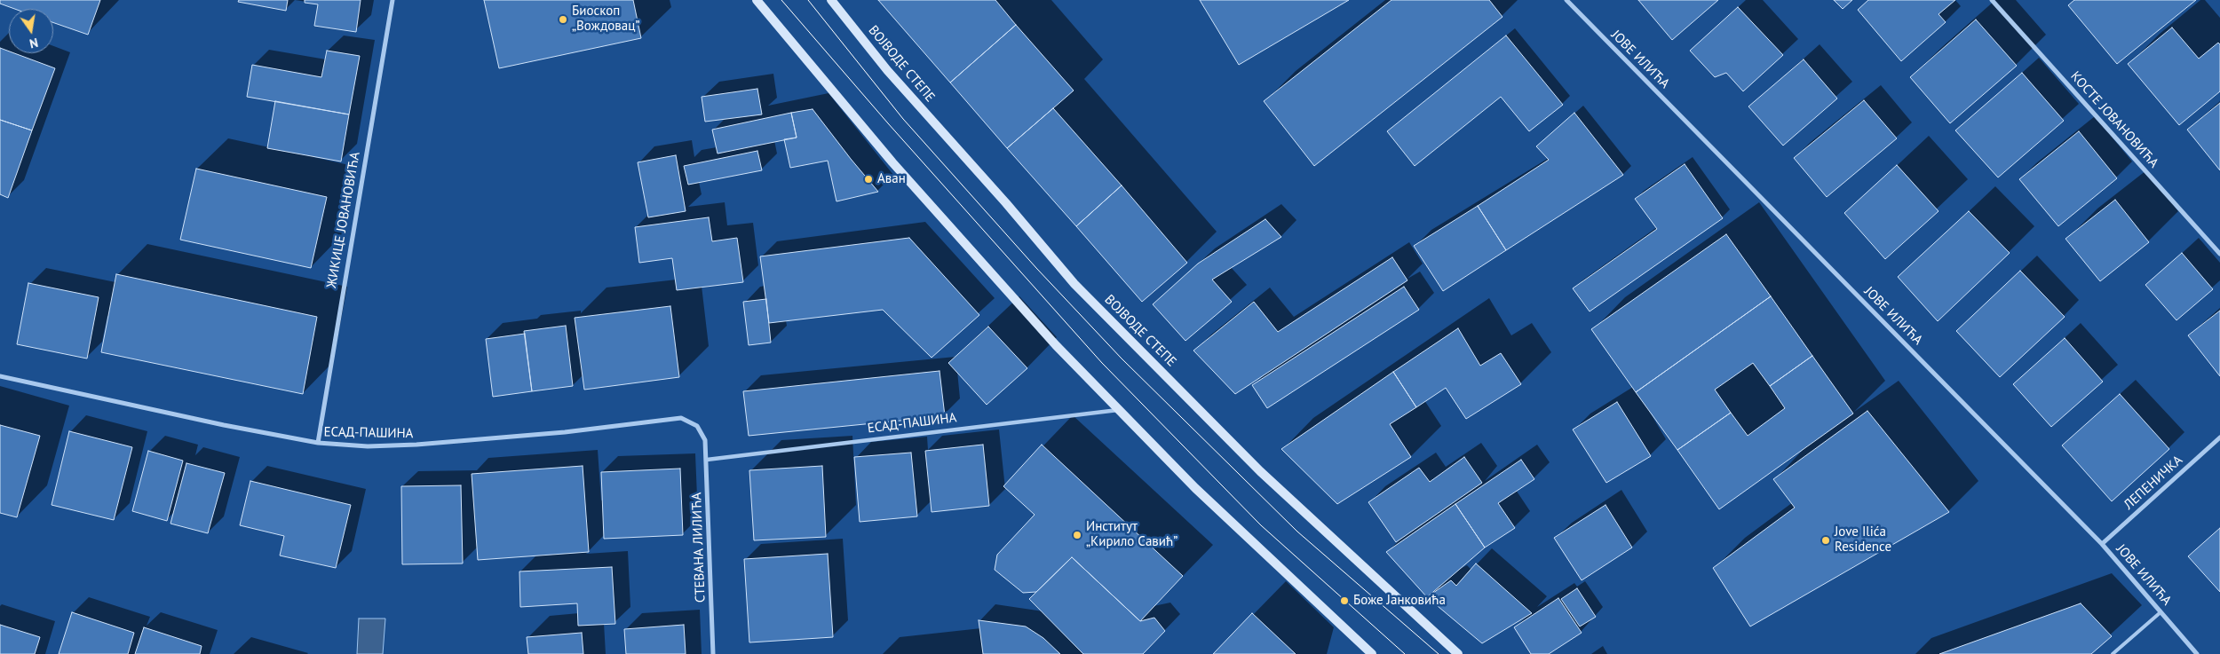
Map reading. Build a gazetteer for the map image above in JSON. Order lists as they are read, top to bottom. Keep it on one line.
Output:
{"streets":{"main road":["ВОЈВОДЕ СТЕПЕ"],"street":["ЈОВЕ ИЛИЋА","КОСТЕ ЈОВАНОВИЋА","ЖИКИЦЕ ЈОВАНОВИЋА","ЕСАД-ПАШИНА","ЛЕПЕНИЧКА","СТЕВАНА ЛИЛИЋА"]},"crossings":[["ЈОВЕ ИЛИЋА","ЛЕПЕНИЧКА"],["ЖИКИЦЕ ЈОВАНОВИЋА","ЕСАД-ПАШИНА"],["ЕСАД-ПАШИНА","СТЕВАНА ЛИЛИЋА"]],"places":["Биоскоп „Вождовац”","Аван","Институт „Кирило Савић”","Jove Ilića Residence","Боже Јанковића"],"north":"bottom"}
